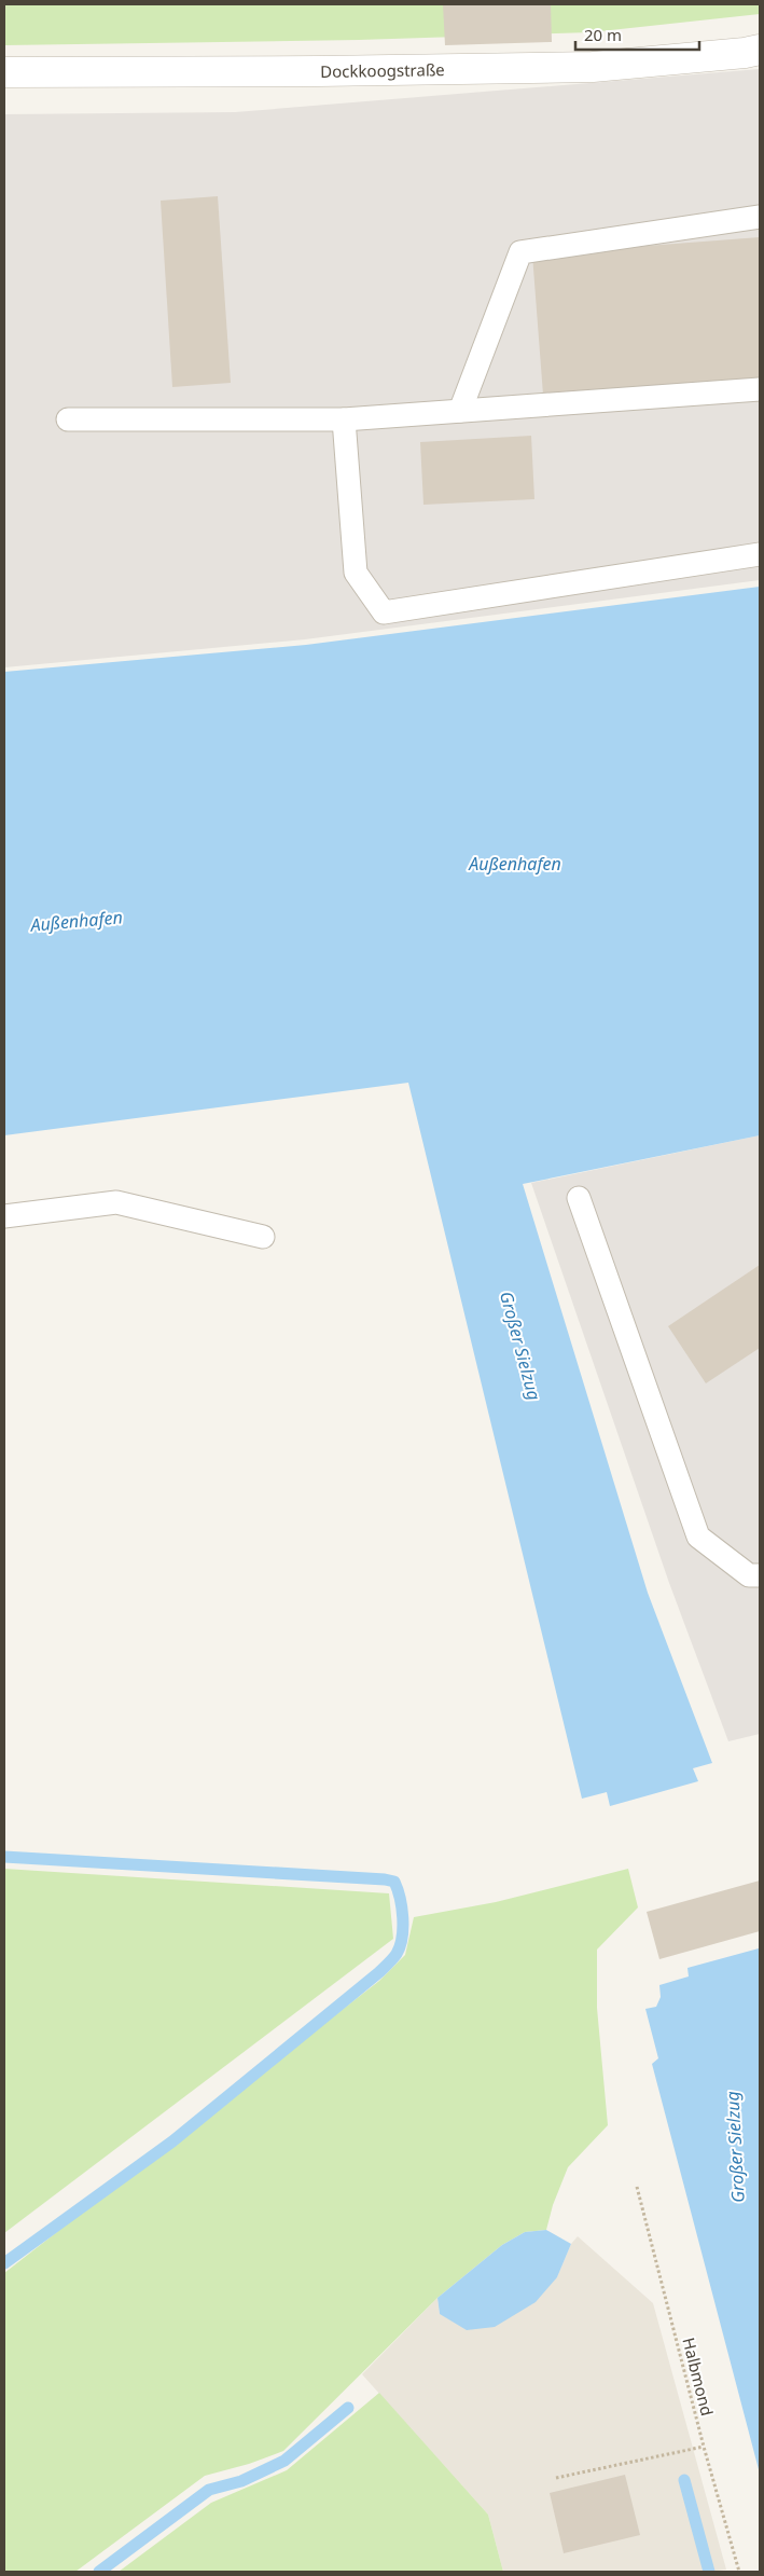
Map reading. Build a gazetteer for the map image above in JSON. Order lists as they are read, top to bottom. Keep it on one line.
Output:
{"streets":{"street":["Dockkoogstraße"],"path":["Halbmond"]},"water":["Außenhafen","Großer Sielzug"],"scale_bar":"20 m"}
